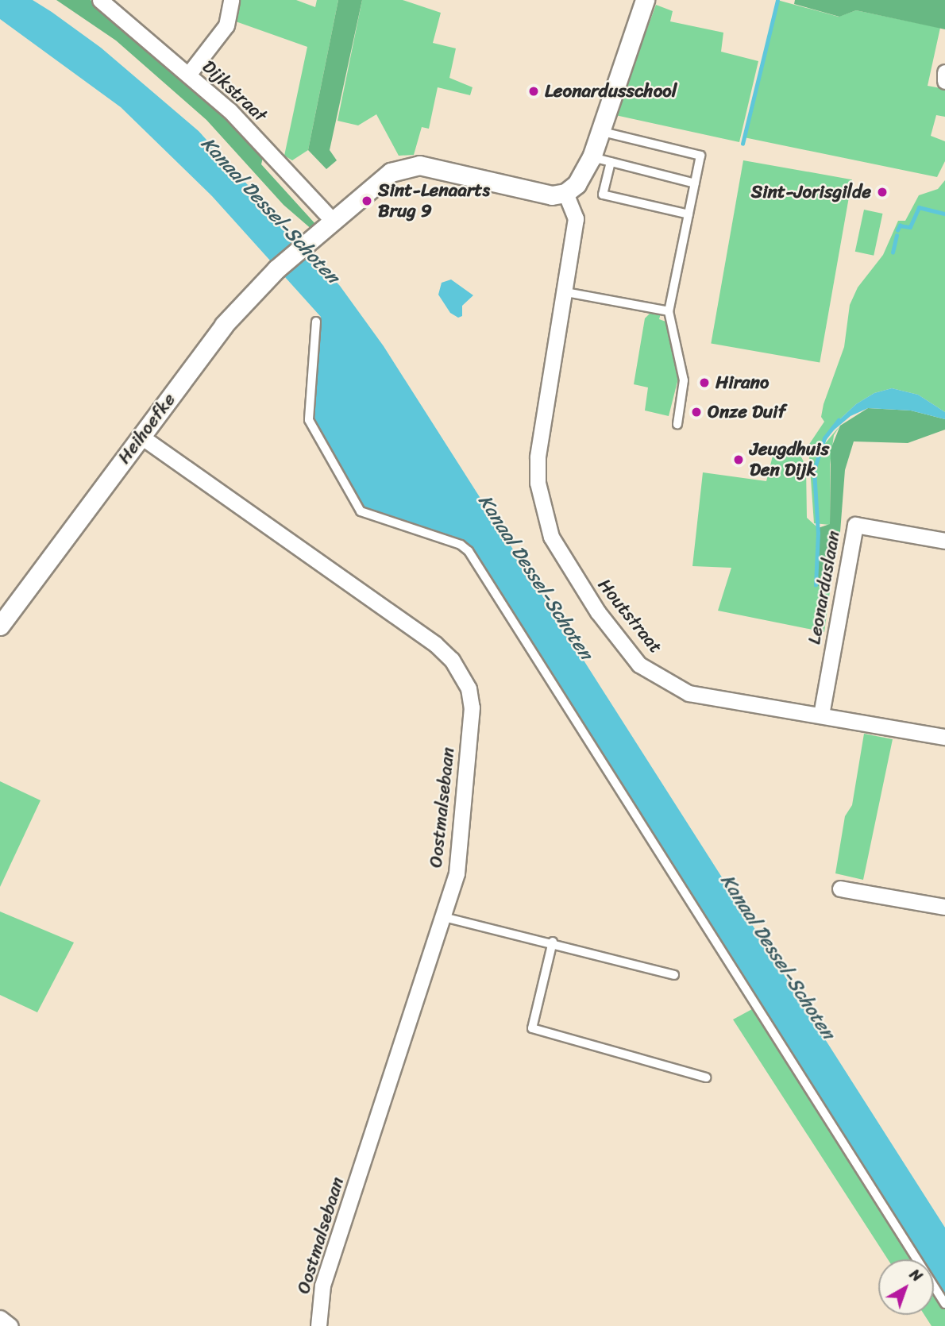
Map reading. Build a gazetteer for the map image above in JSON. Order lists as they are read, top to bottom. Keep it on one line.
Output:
{"streets":{"street":["Dijkstraat","Heihoefke","Leonarduslaan","Houtstraat","Oostmalsebaan"]},"crossings":[["Dijkstraat","Heihoefke"],["Heihoefke","Houtstraat"],["Heihoefke","Oostmalsebaan"],["Leonarduslaan","Houtstraat"]],"water":["Kanaal Dessel-Schoten"],"places":["Leonardusschool","Sint-Jorisgilde","Sint-Lenaarts Brug 9","Hirano","Onze Duif","Jeugdhuis Den Dijk"],"north":"top right"}
